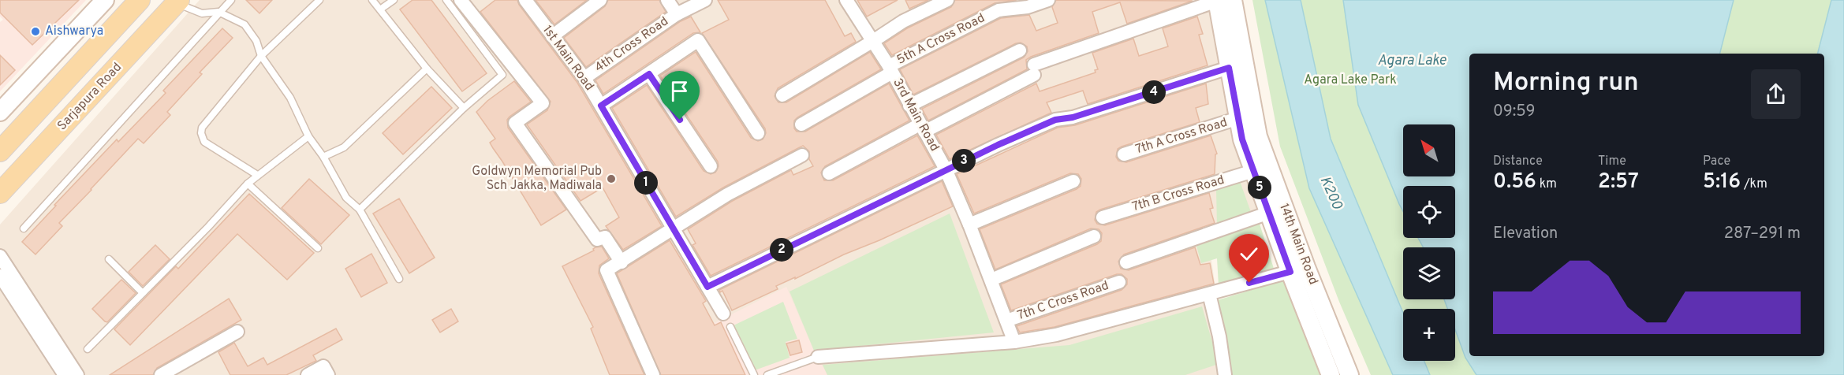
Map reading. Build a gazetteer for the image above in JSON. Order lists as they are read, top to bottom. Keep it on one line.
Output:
{"streets":{"main road":["Sarjapura Road","14th Main Road"],"street":["5th A Cross Road","4th Cross Road","1st Main Road","3rd Main Road","7th A Cross Road","7th B Cross Road","7th C Cross Road"]},"crossings":[["5th A Cross Road","3rd Main Road"],["4th Cross Road","1st Main Road"],["3rd Main Road","7th C Cross Road"],["7th A Cross Road","14th Main Road"],["7th B Cross Road","14th Main Road"]],"water":["Agara Lake","K200"],"parks":["Agara Lake Park"],"places":["Aishwarya","Goldwyn Memorial Pub Sch Jakka, Madiwala"],"north":"top left","page":{"heading":["Morning run","09:59"],"pins":["4","3","1","5","2"],"map_buttons":"+","stats":[["Distance","0.56 km"],["Time","2:57"],["Pace","5:16 /km"]],"chart":["Elevation","287–291 m"]}}
